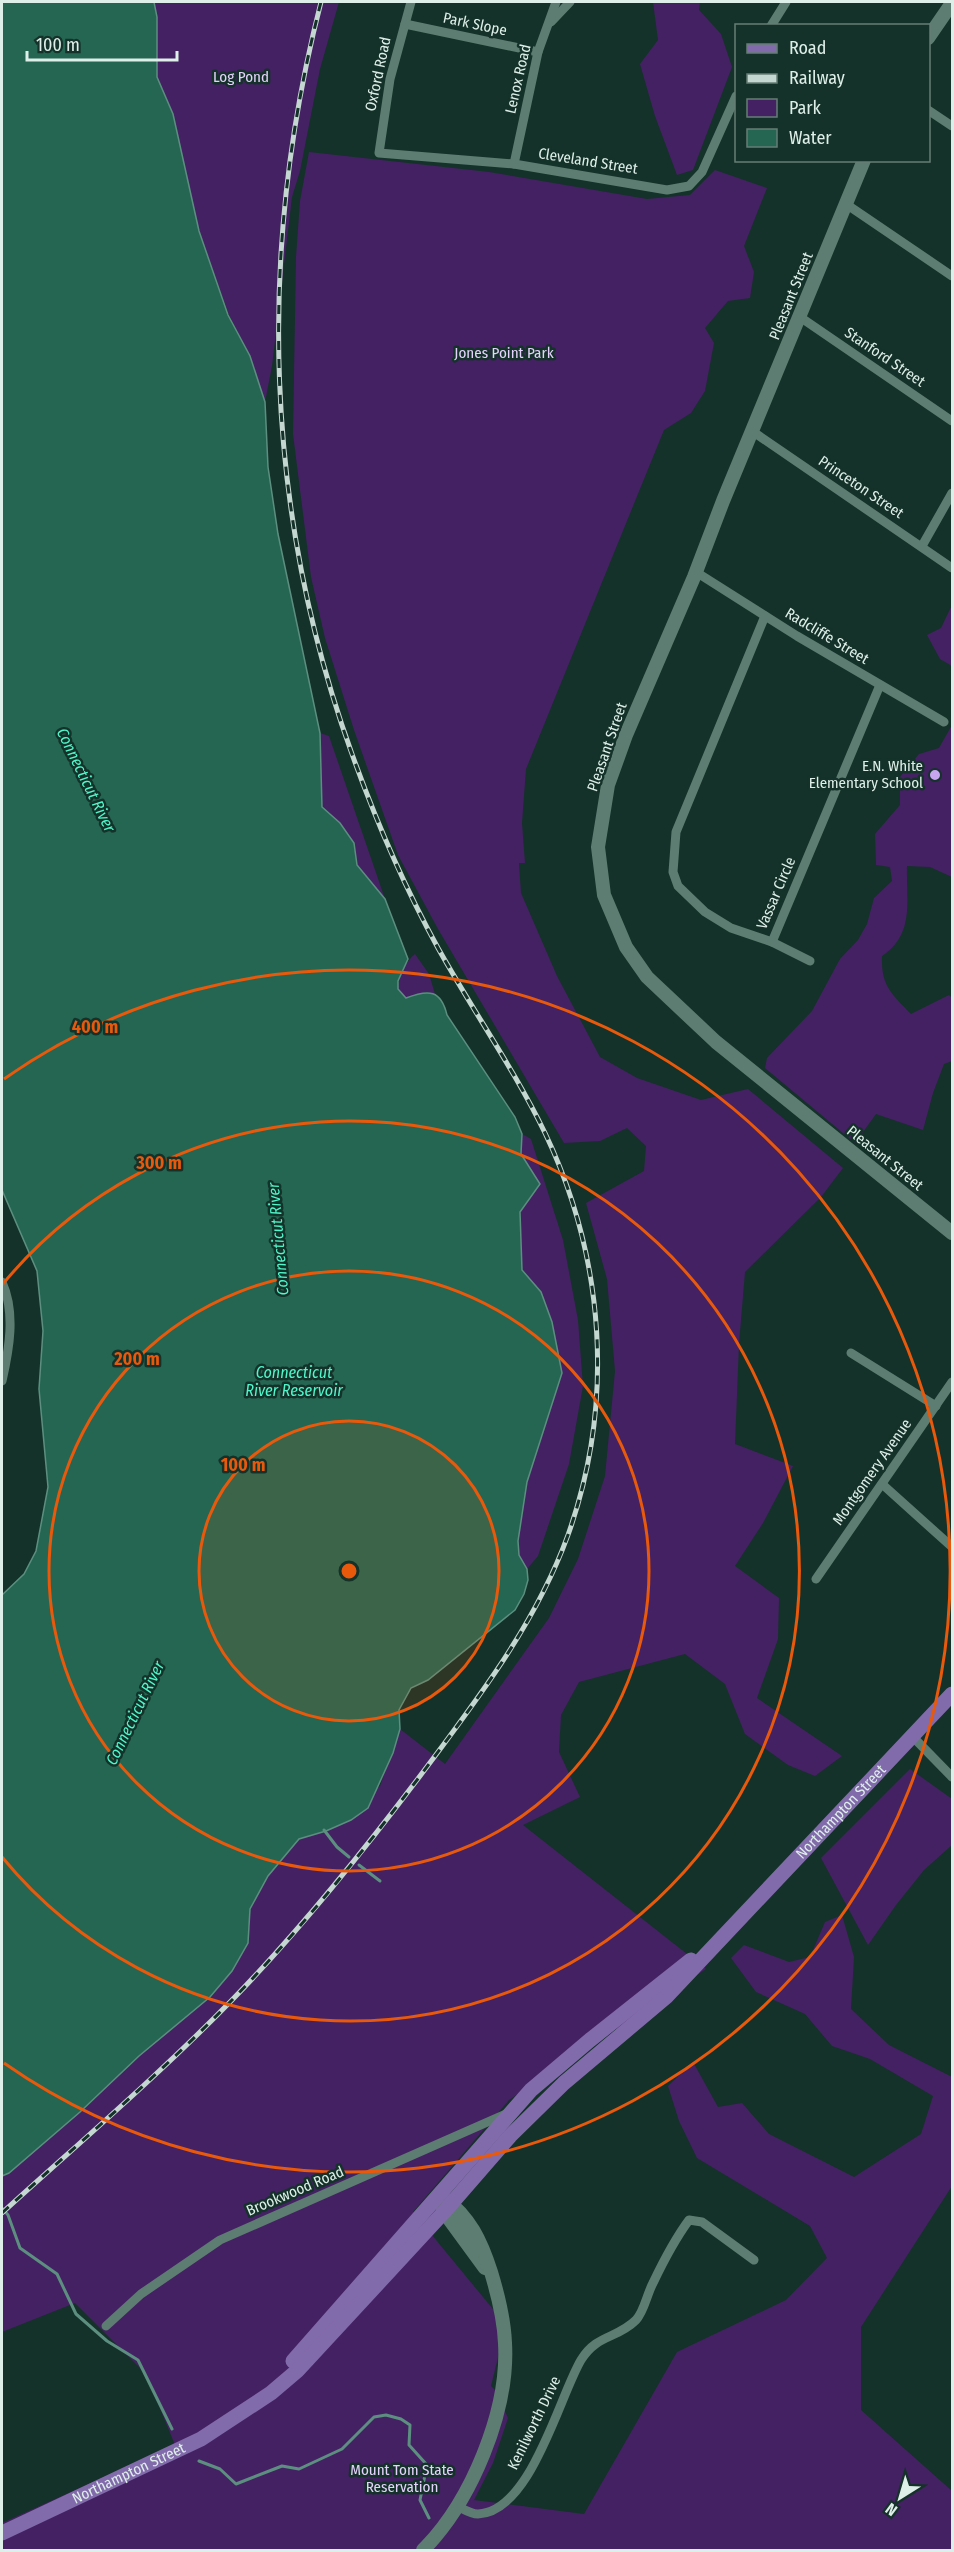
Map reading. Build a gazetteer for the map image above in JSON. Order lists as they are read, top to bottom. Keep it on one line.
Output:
{"streets":{"main road":["Northampton Street"],"street":["Park Slope","Oxford Road","Lenox Road","Cleveland Street","Pleasant Street","Stanford Street","Princeton Street","Radcliffe Street","Vassar Circle","Montgomery Avenue","Brookwood Road","Kenilworth Drive"]},"crossings":[["Park Slope","Oxford Road"],["Park Slope","Lenox Road"],["Oxford Road","Cleveland Street"],["Lenox Road","Cleveland Street"],["Pleasant Street","Stanford Street"],["Pleasant Street","Princeton Street"],["Pleasant Street","Radcliffe Street"],["Radcliffe Street","Vassar Circle"]],"water":["Connecticut River","Connecticut River Reservoir"],"parks":["Log Pond","Jones Point Park","Mount Tom State Reservation"],"places":["E.N. White Elementary School"],"legend":["Road","Railway","Park","Water"],"scale_bar":"100 m","north":"bottom left","rings":["400 m","300 m","200 m","100 m"]}
